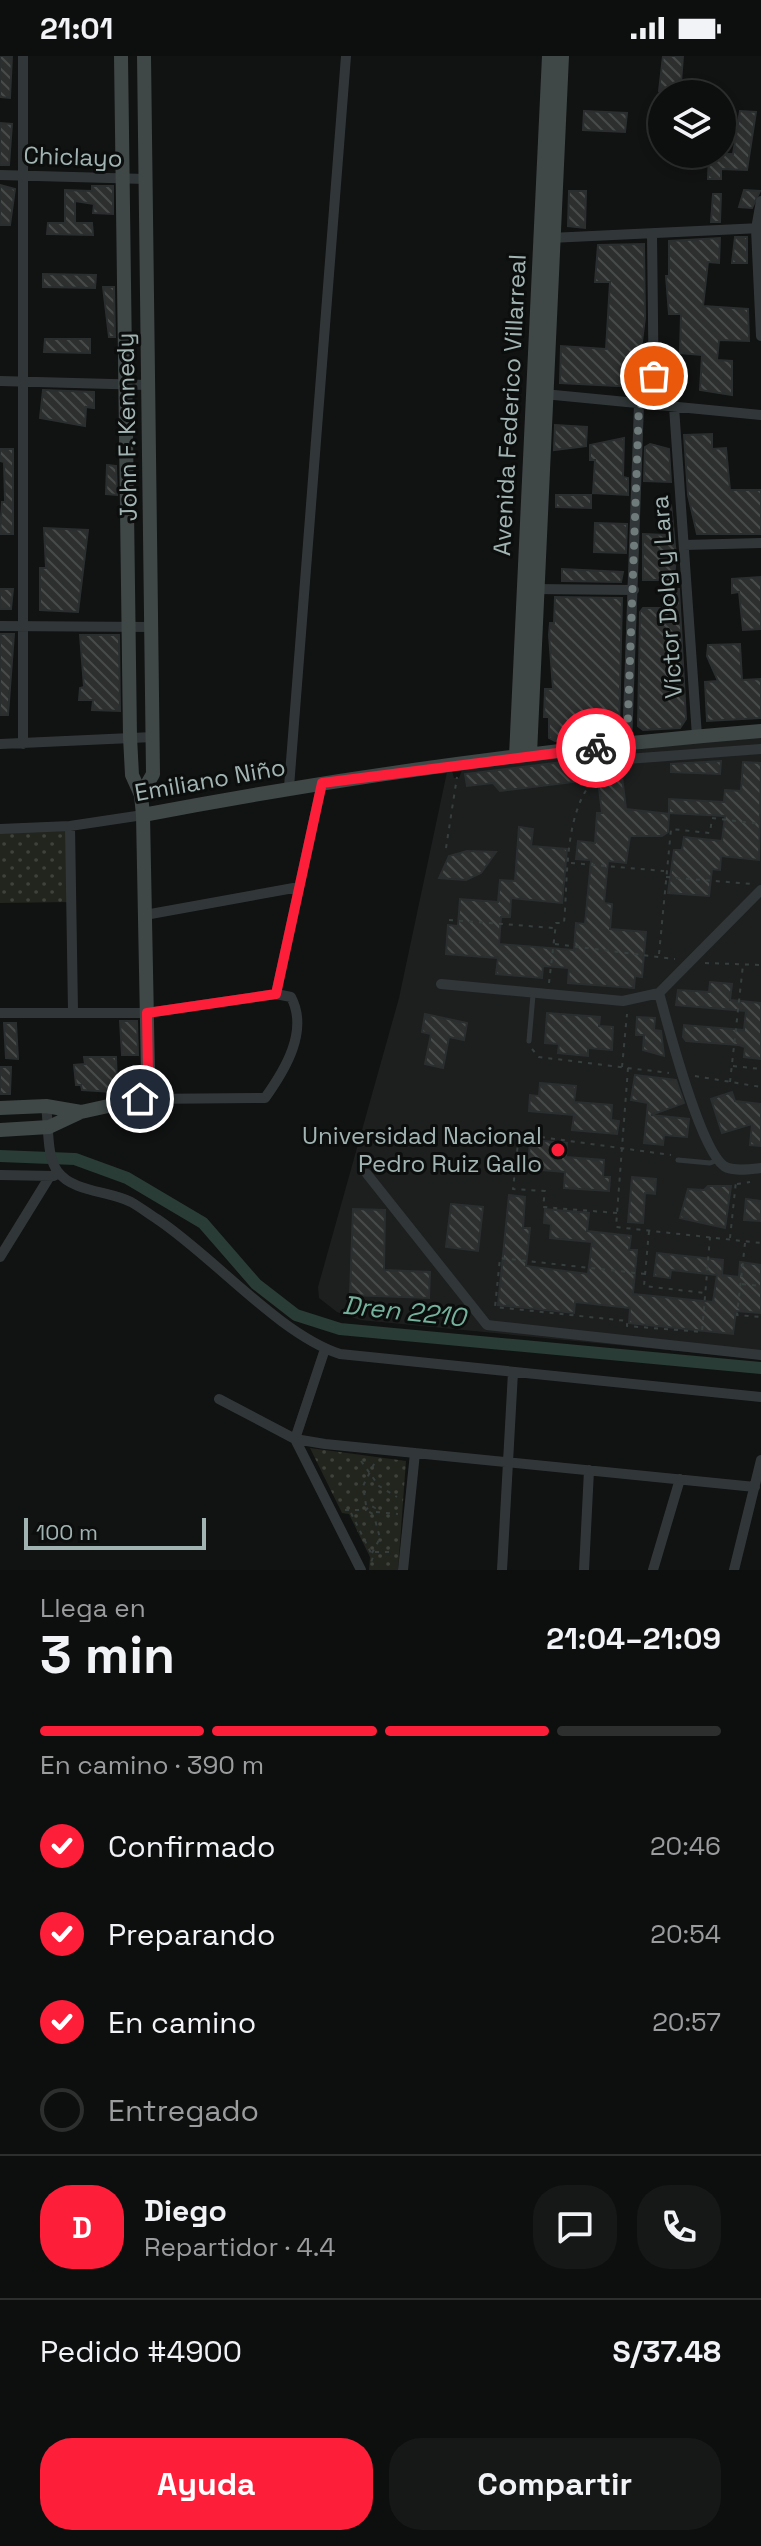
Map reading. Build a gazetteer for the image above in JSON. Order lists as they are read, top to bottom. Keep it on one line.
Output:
{"streets":{"street":["Chiclayo","Avenida Federico Villarreal","John F. Kennedy","Víctor Dolg y Lara","Emiliano Niño"]},"crossings":[["Chiclayo","John F. Kennedy"],["Avenida Federico Villarreal","Emiliano Niño"],["John F. Kennedy","Emiliano Niño"],["Víctor Dolg y Lara","Emiliano Niño"]],"water":["Dren 2210"],"places":["Universidad Nacional Pedro Ruiz Gallo"],"scale_bar":"100 m","page":{"status":"21:01","scale":"100 m","heading":["3 min","Llega en","21:04–21:09"],"panel":["Diego","Repartidor · 4.4","Pedido #4900","S/37.48"],"bar":"En camino · 390 m","list":[["Confirmado","20:46"],["Preparando","20:54"],["En camino","20:57"],"Entregado"],"round":"D","buttons":["Ayuda","Compartir"]}}
